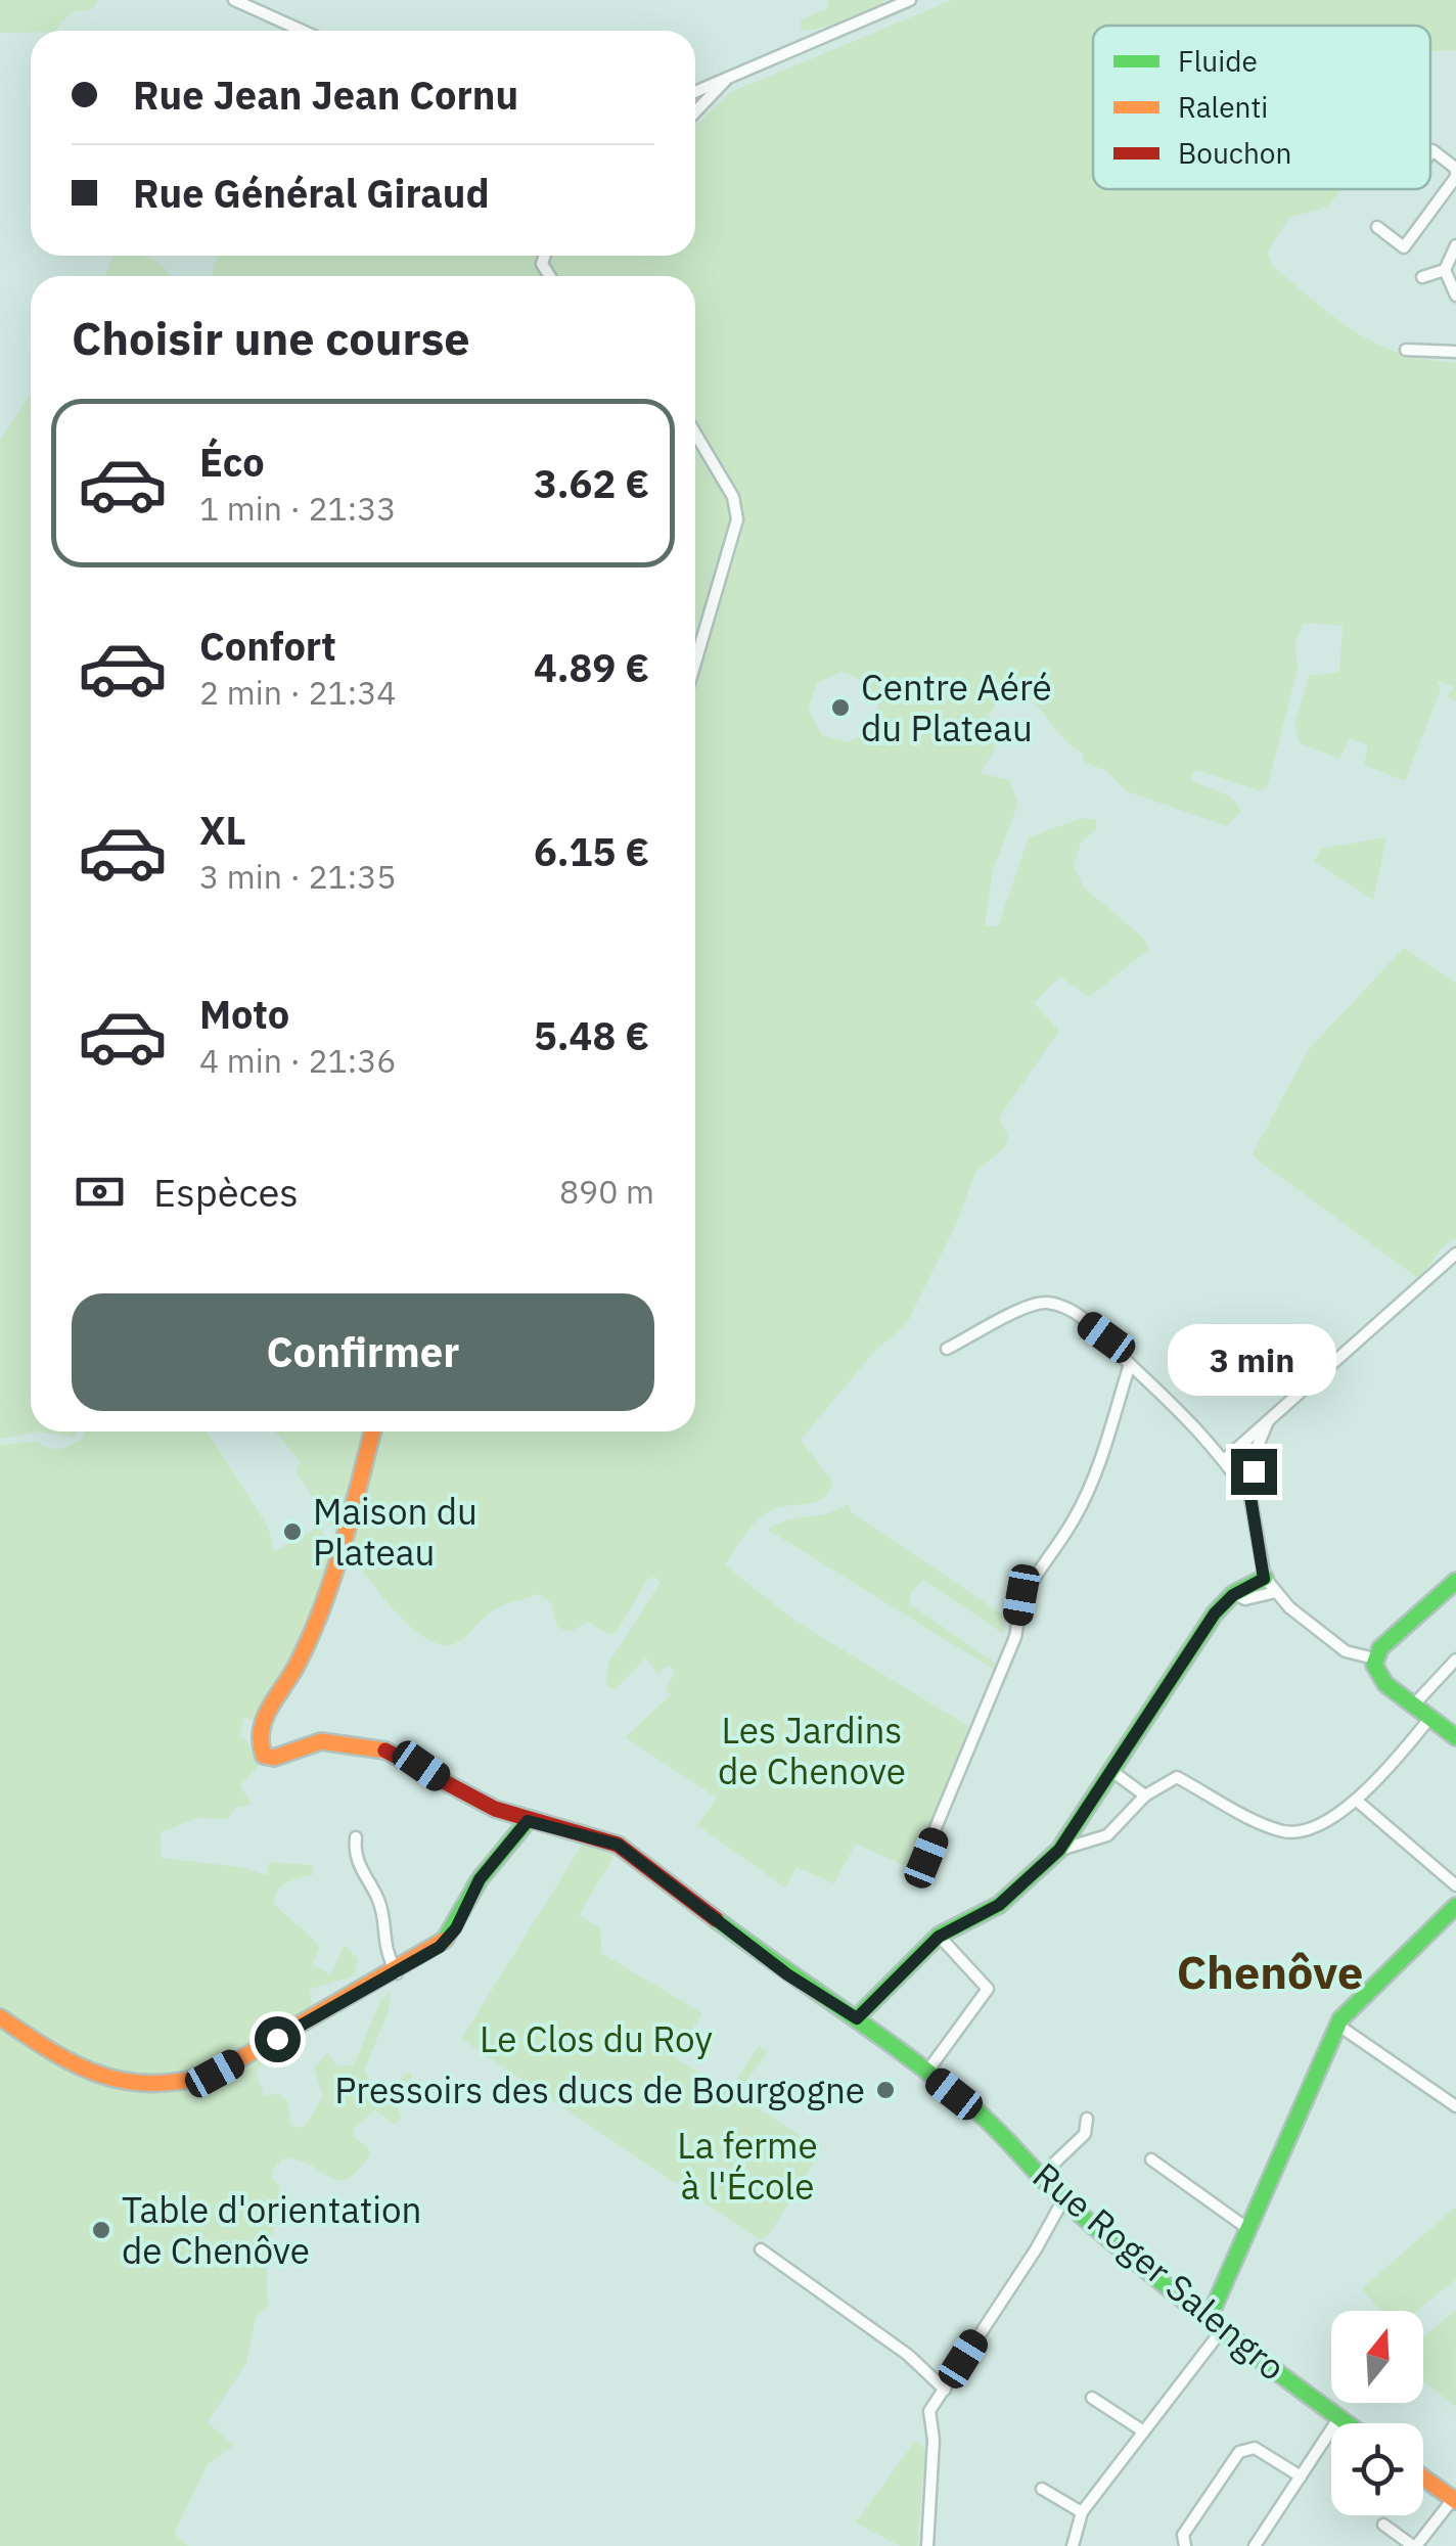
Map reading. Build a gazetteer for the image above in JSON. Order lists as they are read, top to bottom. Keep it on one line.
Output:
{"streets":{"street":["Rue Roger Salengro"]},"districts":["Chenôve"],"parks":["Les Jardins de Chenove","Le Clos du Roy","La ferme à l'École"],"places":["Centre Aéré du Plateau","Maison du Plateau","Pressoirs des ducs de Bourgogne","Table d'orientation de Chenôve"],"legend":["Fluide","Ralenti","Bouchon"],"north":"top","page":{"banner":["Rue Jean Jean Cornu","Rue Général Giraud"],"heading":"Choisir une course","list":[{"name":"Éco","note":"1 min · 21:33","value":"3.62 €"},{"name":"Confort","note":"2 min · 21:34","value":"4.89 €"},{"name":"XL","note":"3 min · 21:35","value":"6.15 €"},{"name":"Moto","note":"4 min · 21:36","value":"5.48 €"}],"pay":["Espèces","890 m"],"buttons":"Confirmer","bubble":"3 min"}}
